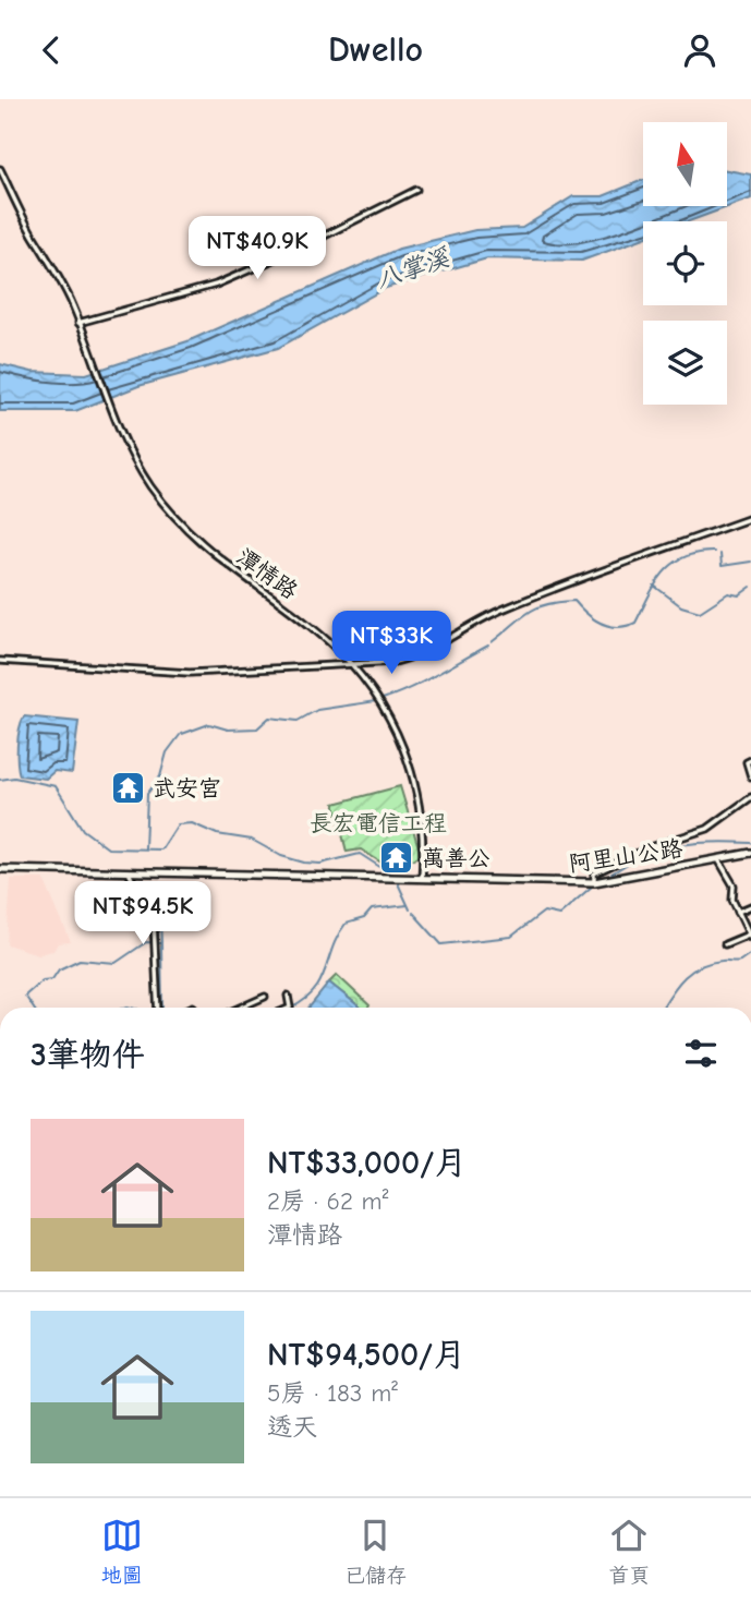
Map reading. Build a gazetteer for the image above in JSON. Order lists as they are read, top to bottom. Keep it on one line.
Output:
{"streets":{"main road":["阿里山公路"],"street":["潭情路"]},"crossings":[["潭情路","阿里山公路"]],"water":["八掌溪"],"parks":["長宏電信工程"],"places":{"temple":["武安宮","萬善公"]},"north":"top","page":{"header":"Dwello","price":["NT$40.9K","NT$33K","NT$94.5K"],"heading":"3筆物件","list":[{"name":"NT$33,000/月","note":"2房 · 62 m² · 潭情路"},{"name":"NT$94,500/月","note":"5房 · 183 m² · 透天"}],"tabs":["地圖","已儲存","首頁"]}}
